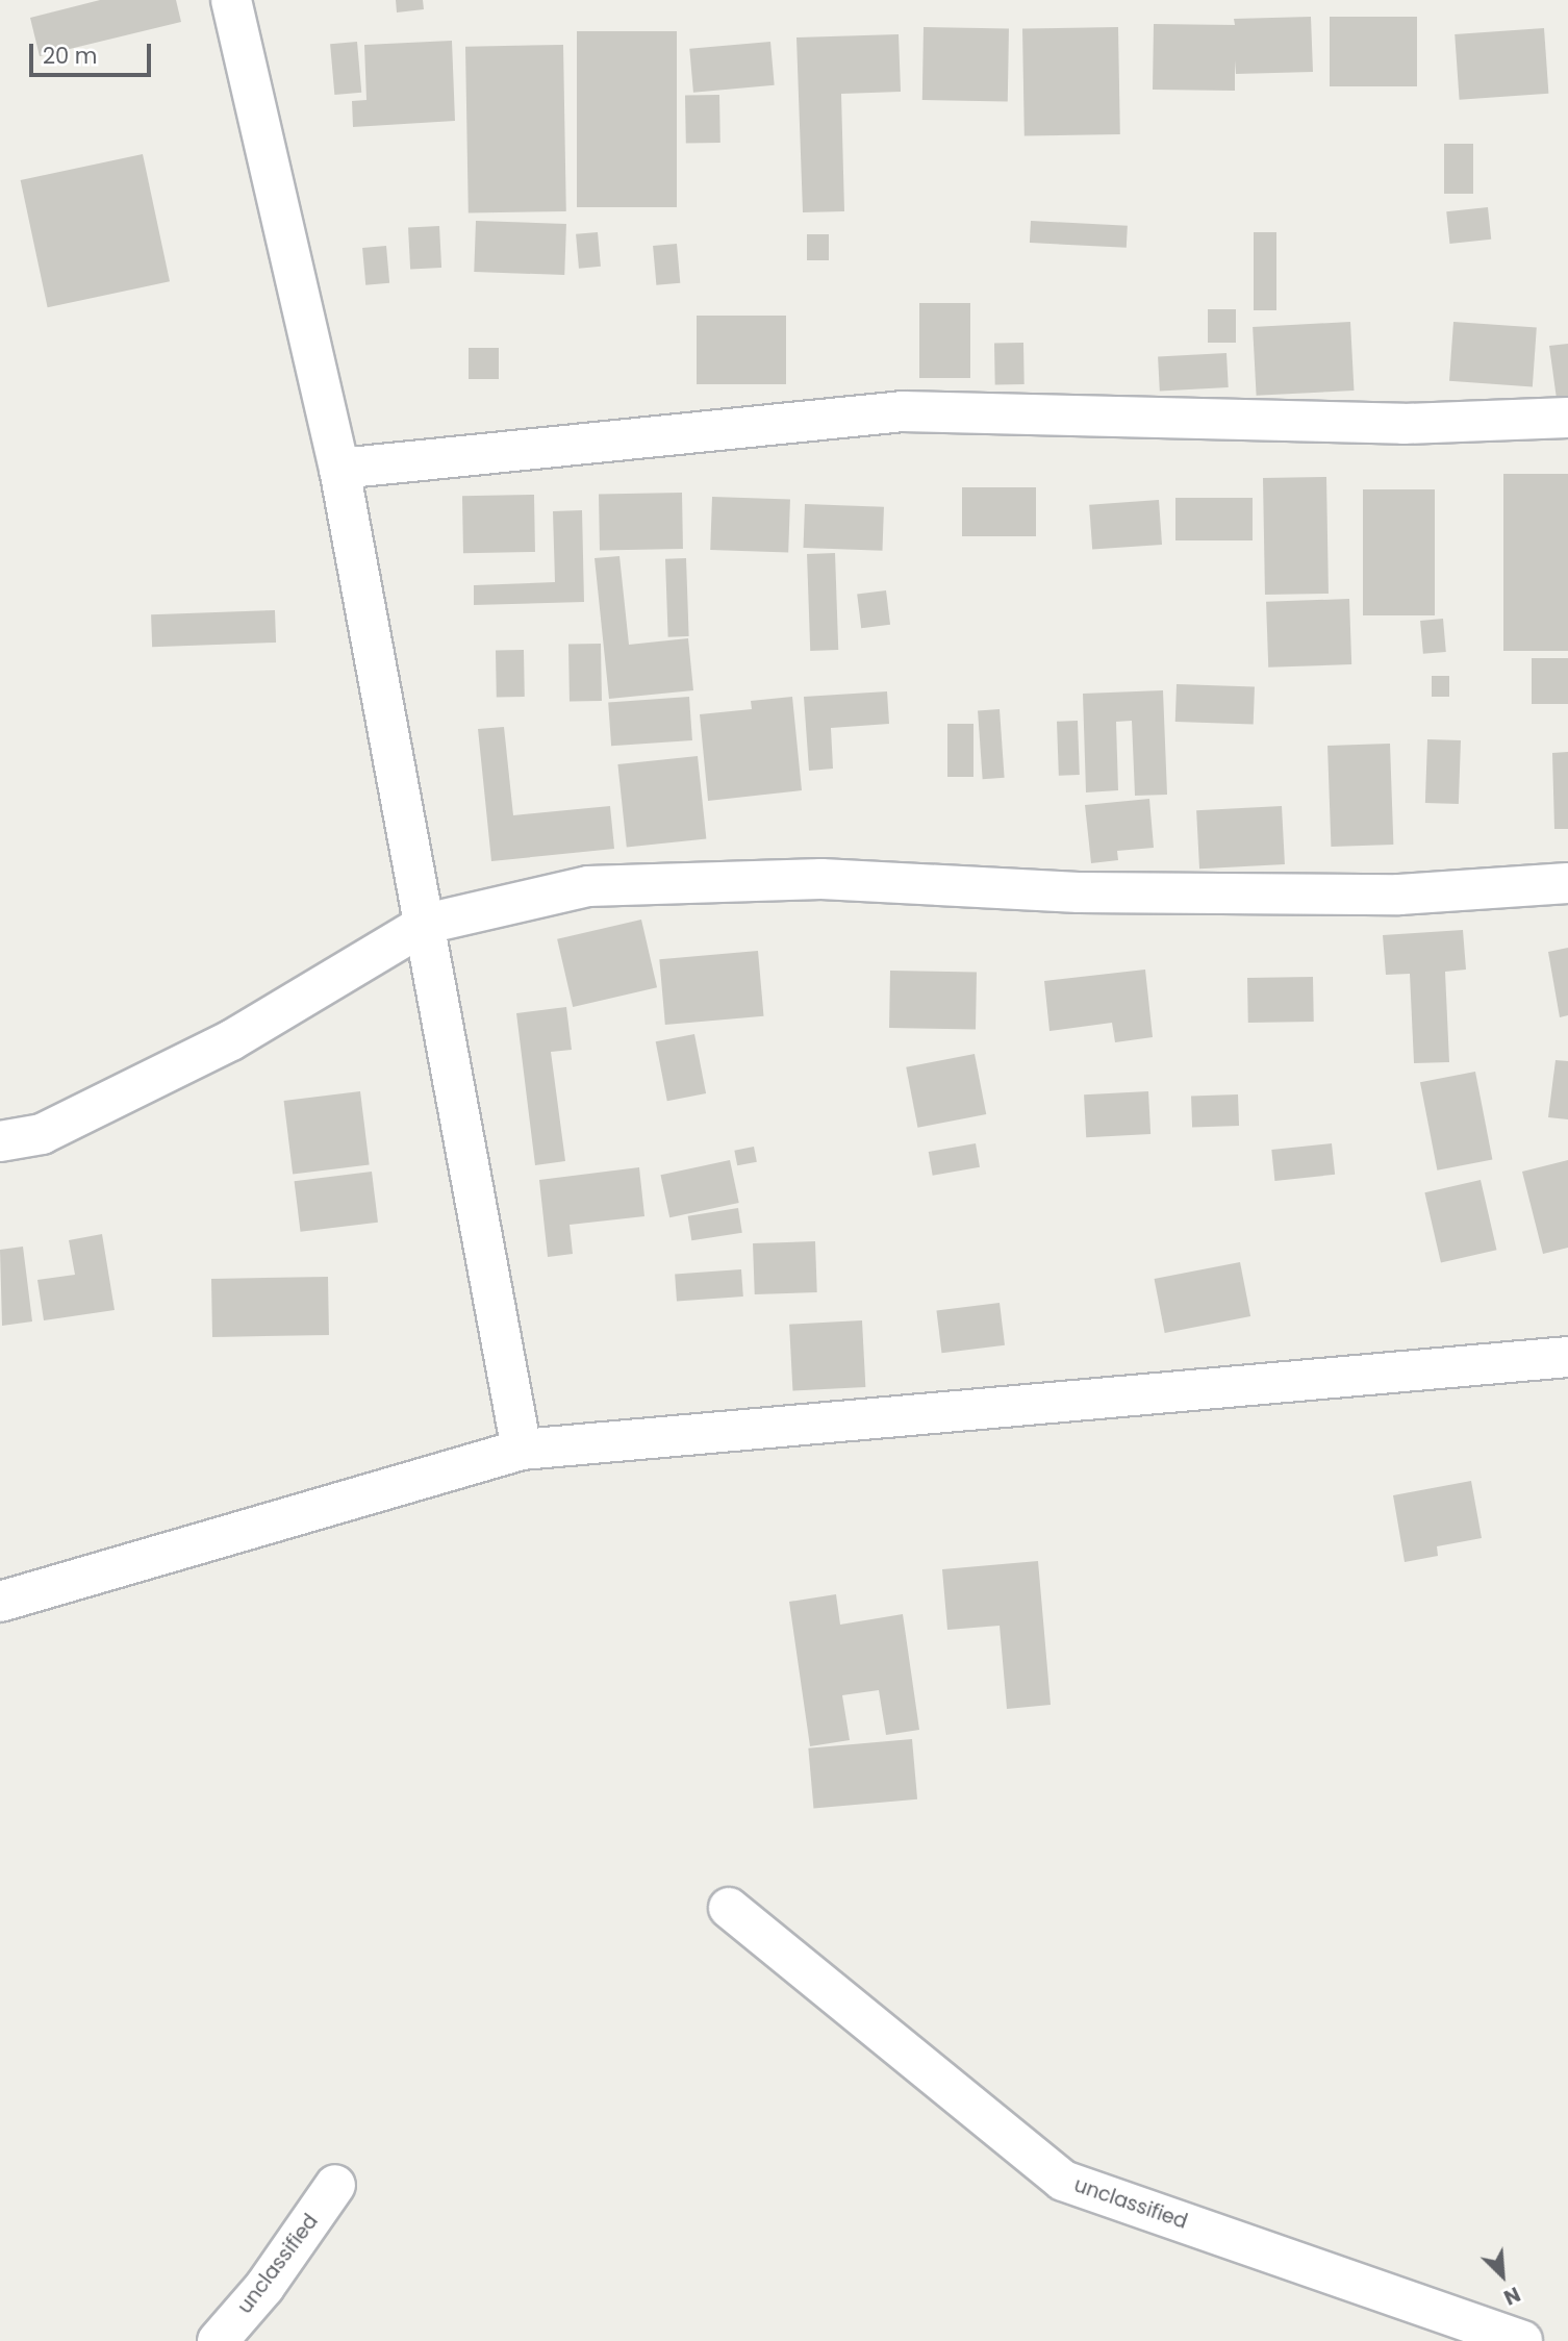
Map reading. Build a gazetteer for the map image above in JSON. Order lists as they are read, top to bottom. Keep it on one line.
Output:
{"streets":{"street":["unclassified"]},"scale_bar":"20 m","north":"bottom right"}
